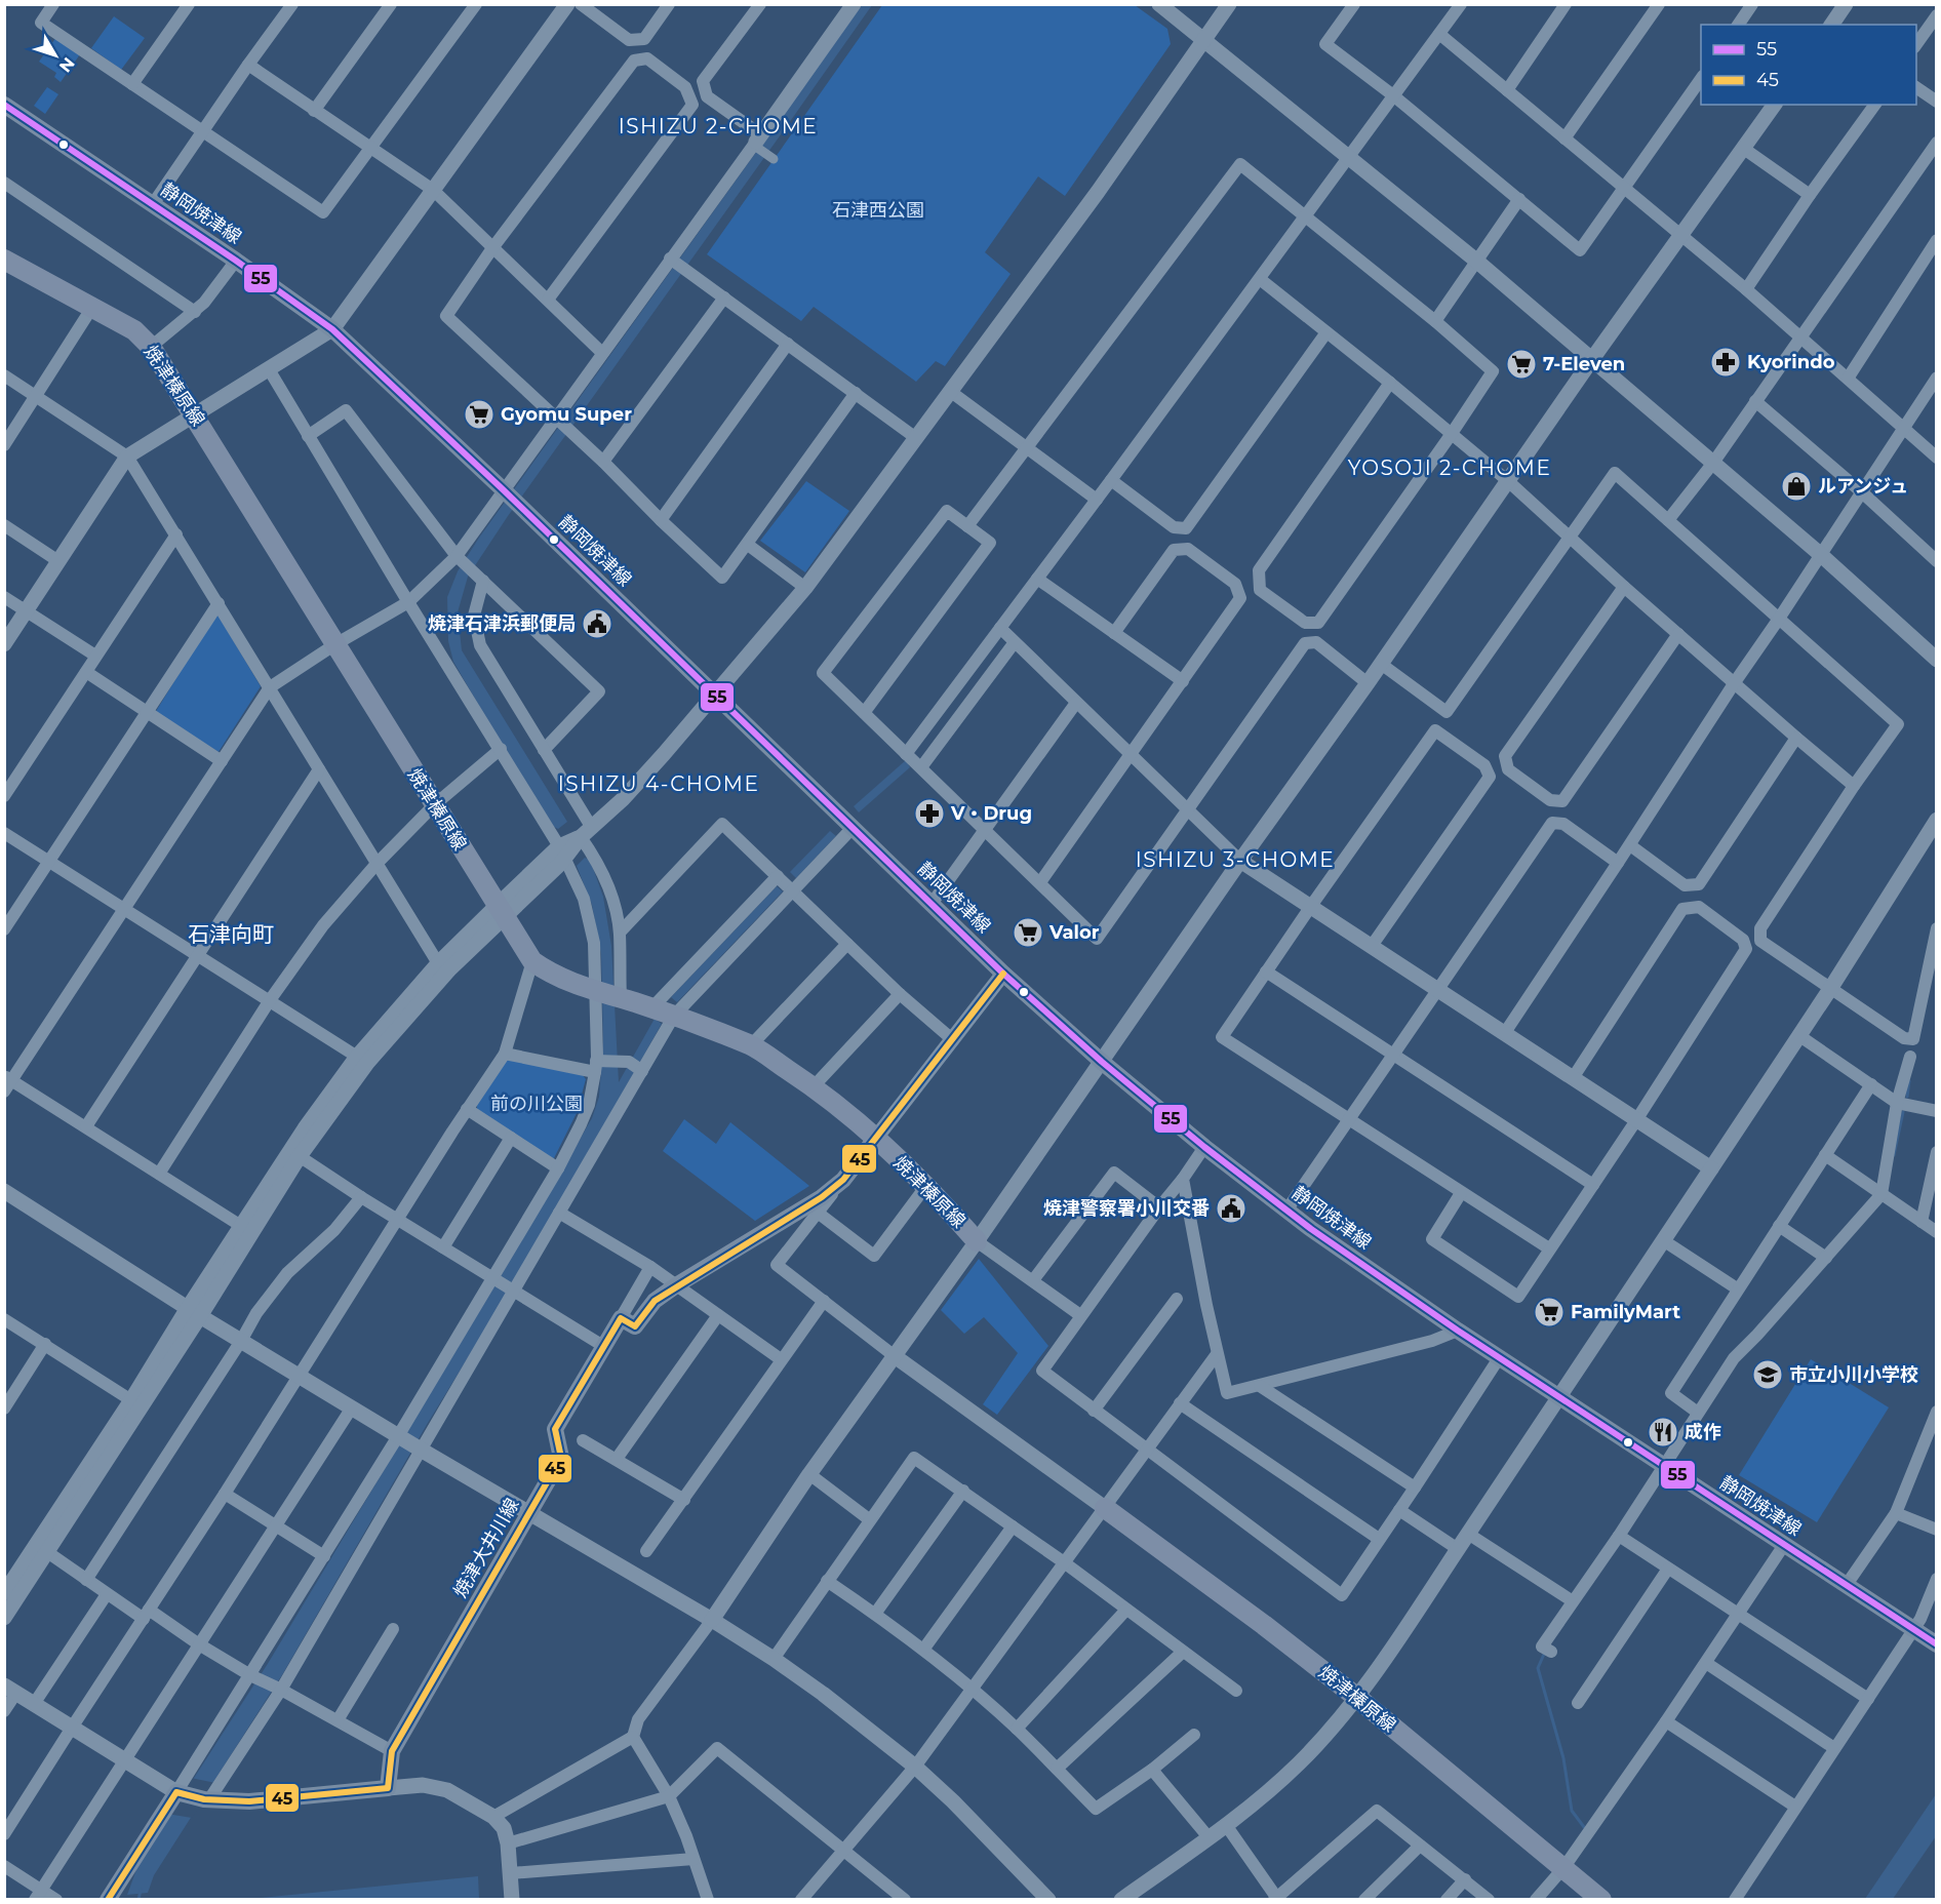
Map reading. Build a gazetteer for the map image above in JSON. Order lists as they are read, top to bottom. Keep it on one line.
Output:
{"streets":{"main road":["静岡焼津線","焼津榛原線","焼津大井川線"]},"districts":["ISHIZU 2-CHOME","YOSOJI 2-CHOME","ISHIZU 4-CHOME","ISHIZU 3-CHOME","石津向町"],"parks":["石津西公園","前の川公園"],"places":{"pharmacy":["Kyorindo","V・Drug"],"supermarket":["7-Eleven","Gyomu Super","Valor","FamilyMart"],"shop":["ルアンジュ"],"public building":["焼津石津浜郵便局","焼津警察署小川交番"],"school or university":["市立小川小学校"],"restaurant":["成作"]},"lines":["transit line 55","transit line 45"],"legend":["55","45"],"north":"bottom right"}
